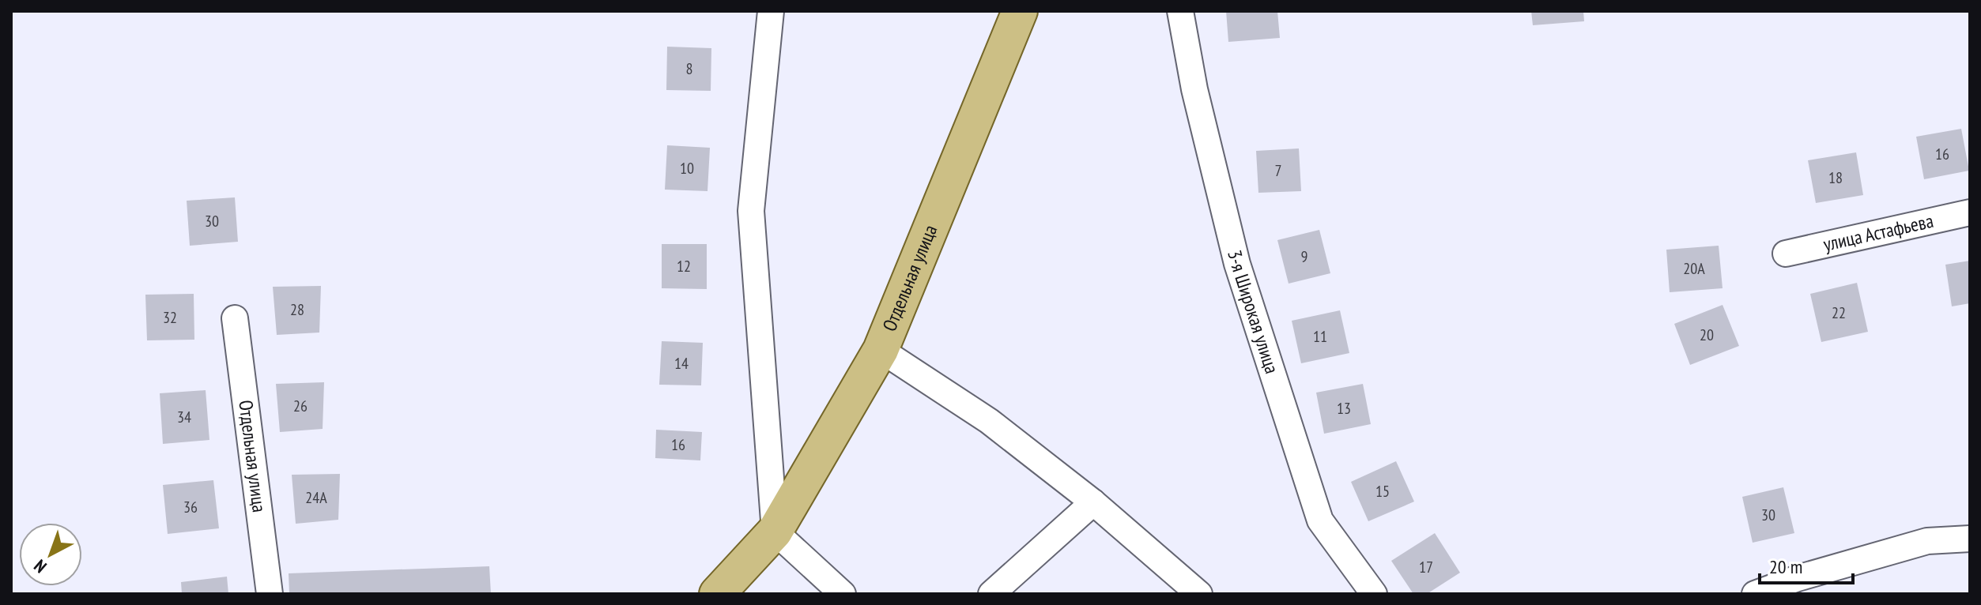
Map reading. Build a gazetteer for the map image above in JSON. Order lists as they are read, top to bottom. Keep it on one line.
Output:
{"streets":{"main road":["Отдельная улица"],"street":["улица Астафьева","3-я Широкая улица"]},"house_numbers":["8","16","10","7","18","30","9","12","20А","28","22","32","20","11","14","26","13","34","16","15","24А","36","30","17"],"scale_bar":"20 m","north":"bottom left"}
